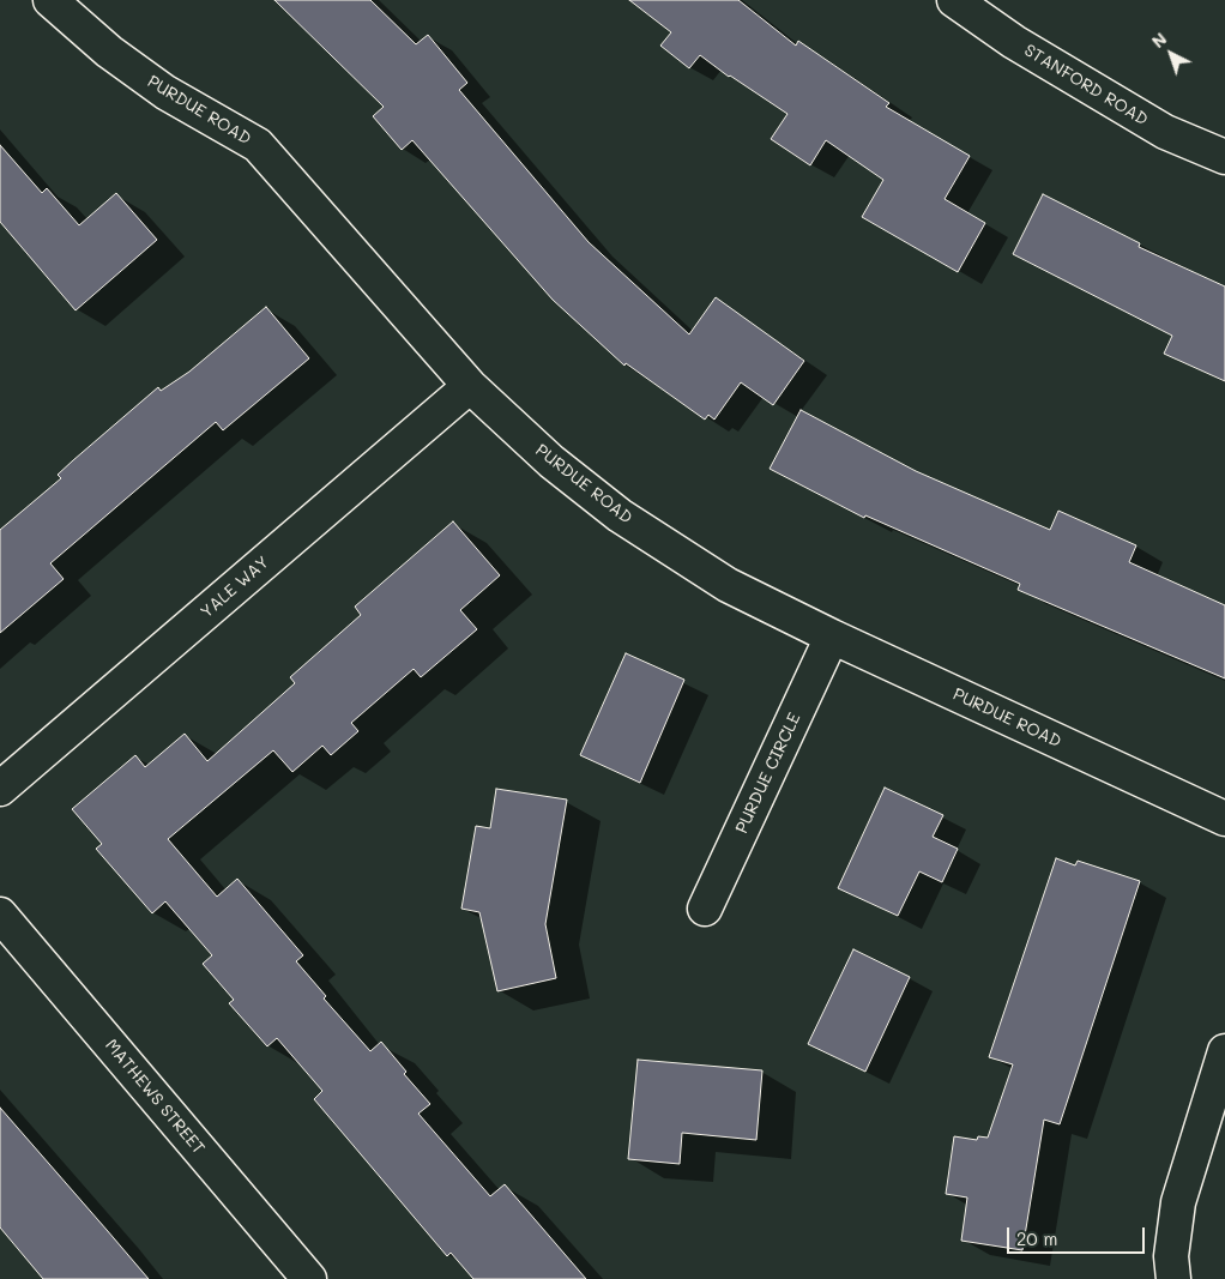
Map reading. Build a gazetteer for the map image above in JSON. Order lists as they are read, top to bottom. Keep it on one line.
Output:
{"streets":{"street":["STANFORD ROAD","PURDUE ROAD","YALE WAY","PURDUE CIRCLE","MATHEWS STREET"]},"crossings":[["PURDUE ROAD","YALE WAY"],["PURDUE ROAD","PURDUE CIRCLE"]],"scale_bar":"20 m","north":"top left"}
